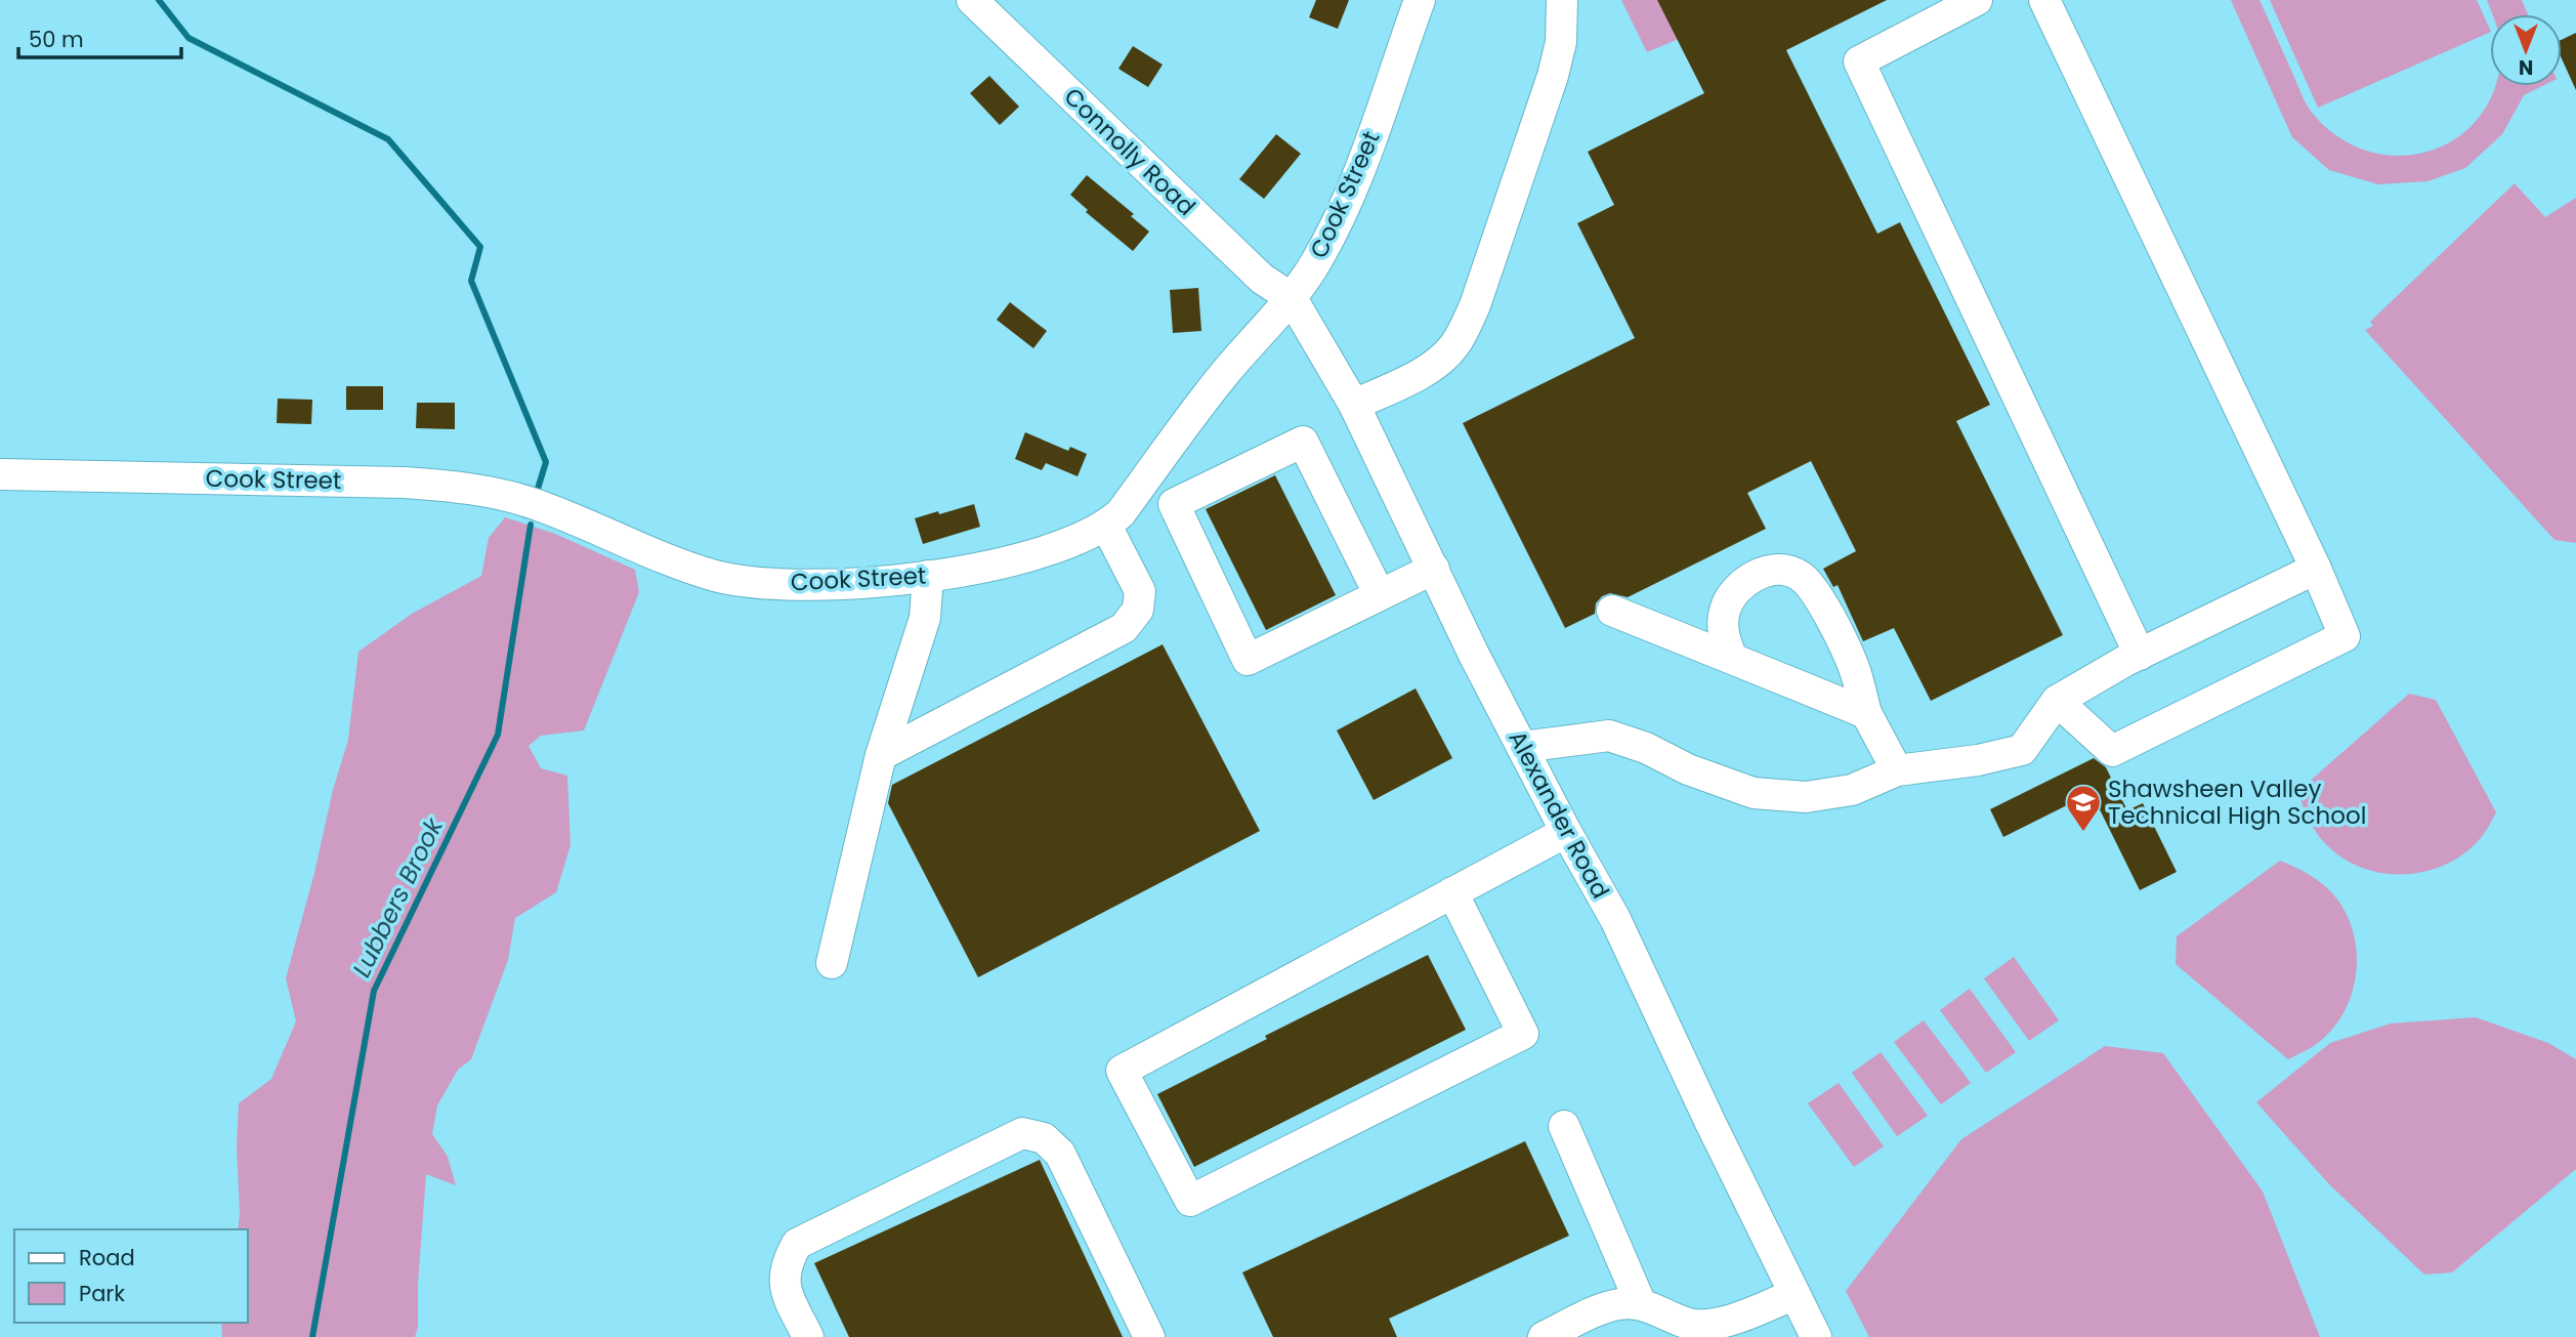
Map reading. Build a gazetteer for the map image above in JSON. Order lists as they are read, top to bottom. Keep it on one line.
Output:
{"streets":{"street":["Connolly Road","Cook Street","Alexander Road"]},"crossings":[["Connolly Road","Cook Street"],["Connolly Road","Alexander Road"],["Cook Street","Alexander Road"]],"water":["Lubbers Brook"],"places":{"school or university":["Shawsheen Valley Technical High School"]},"legend":["Road","Park"],"scale_bar":"50 m","north":"bottom"}
